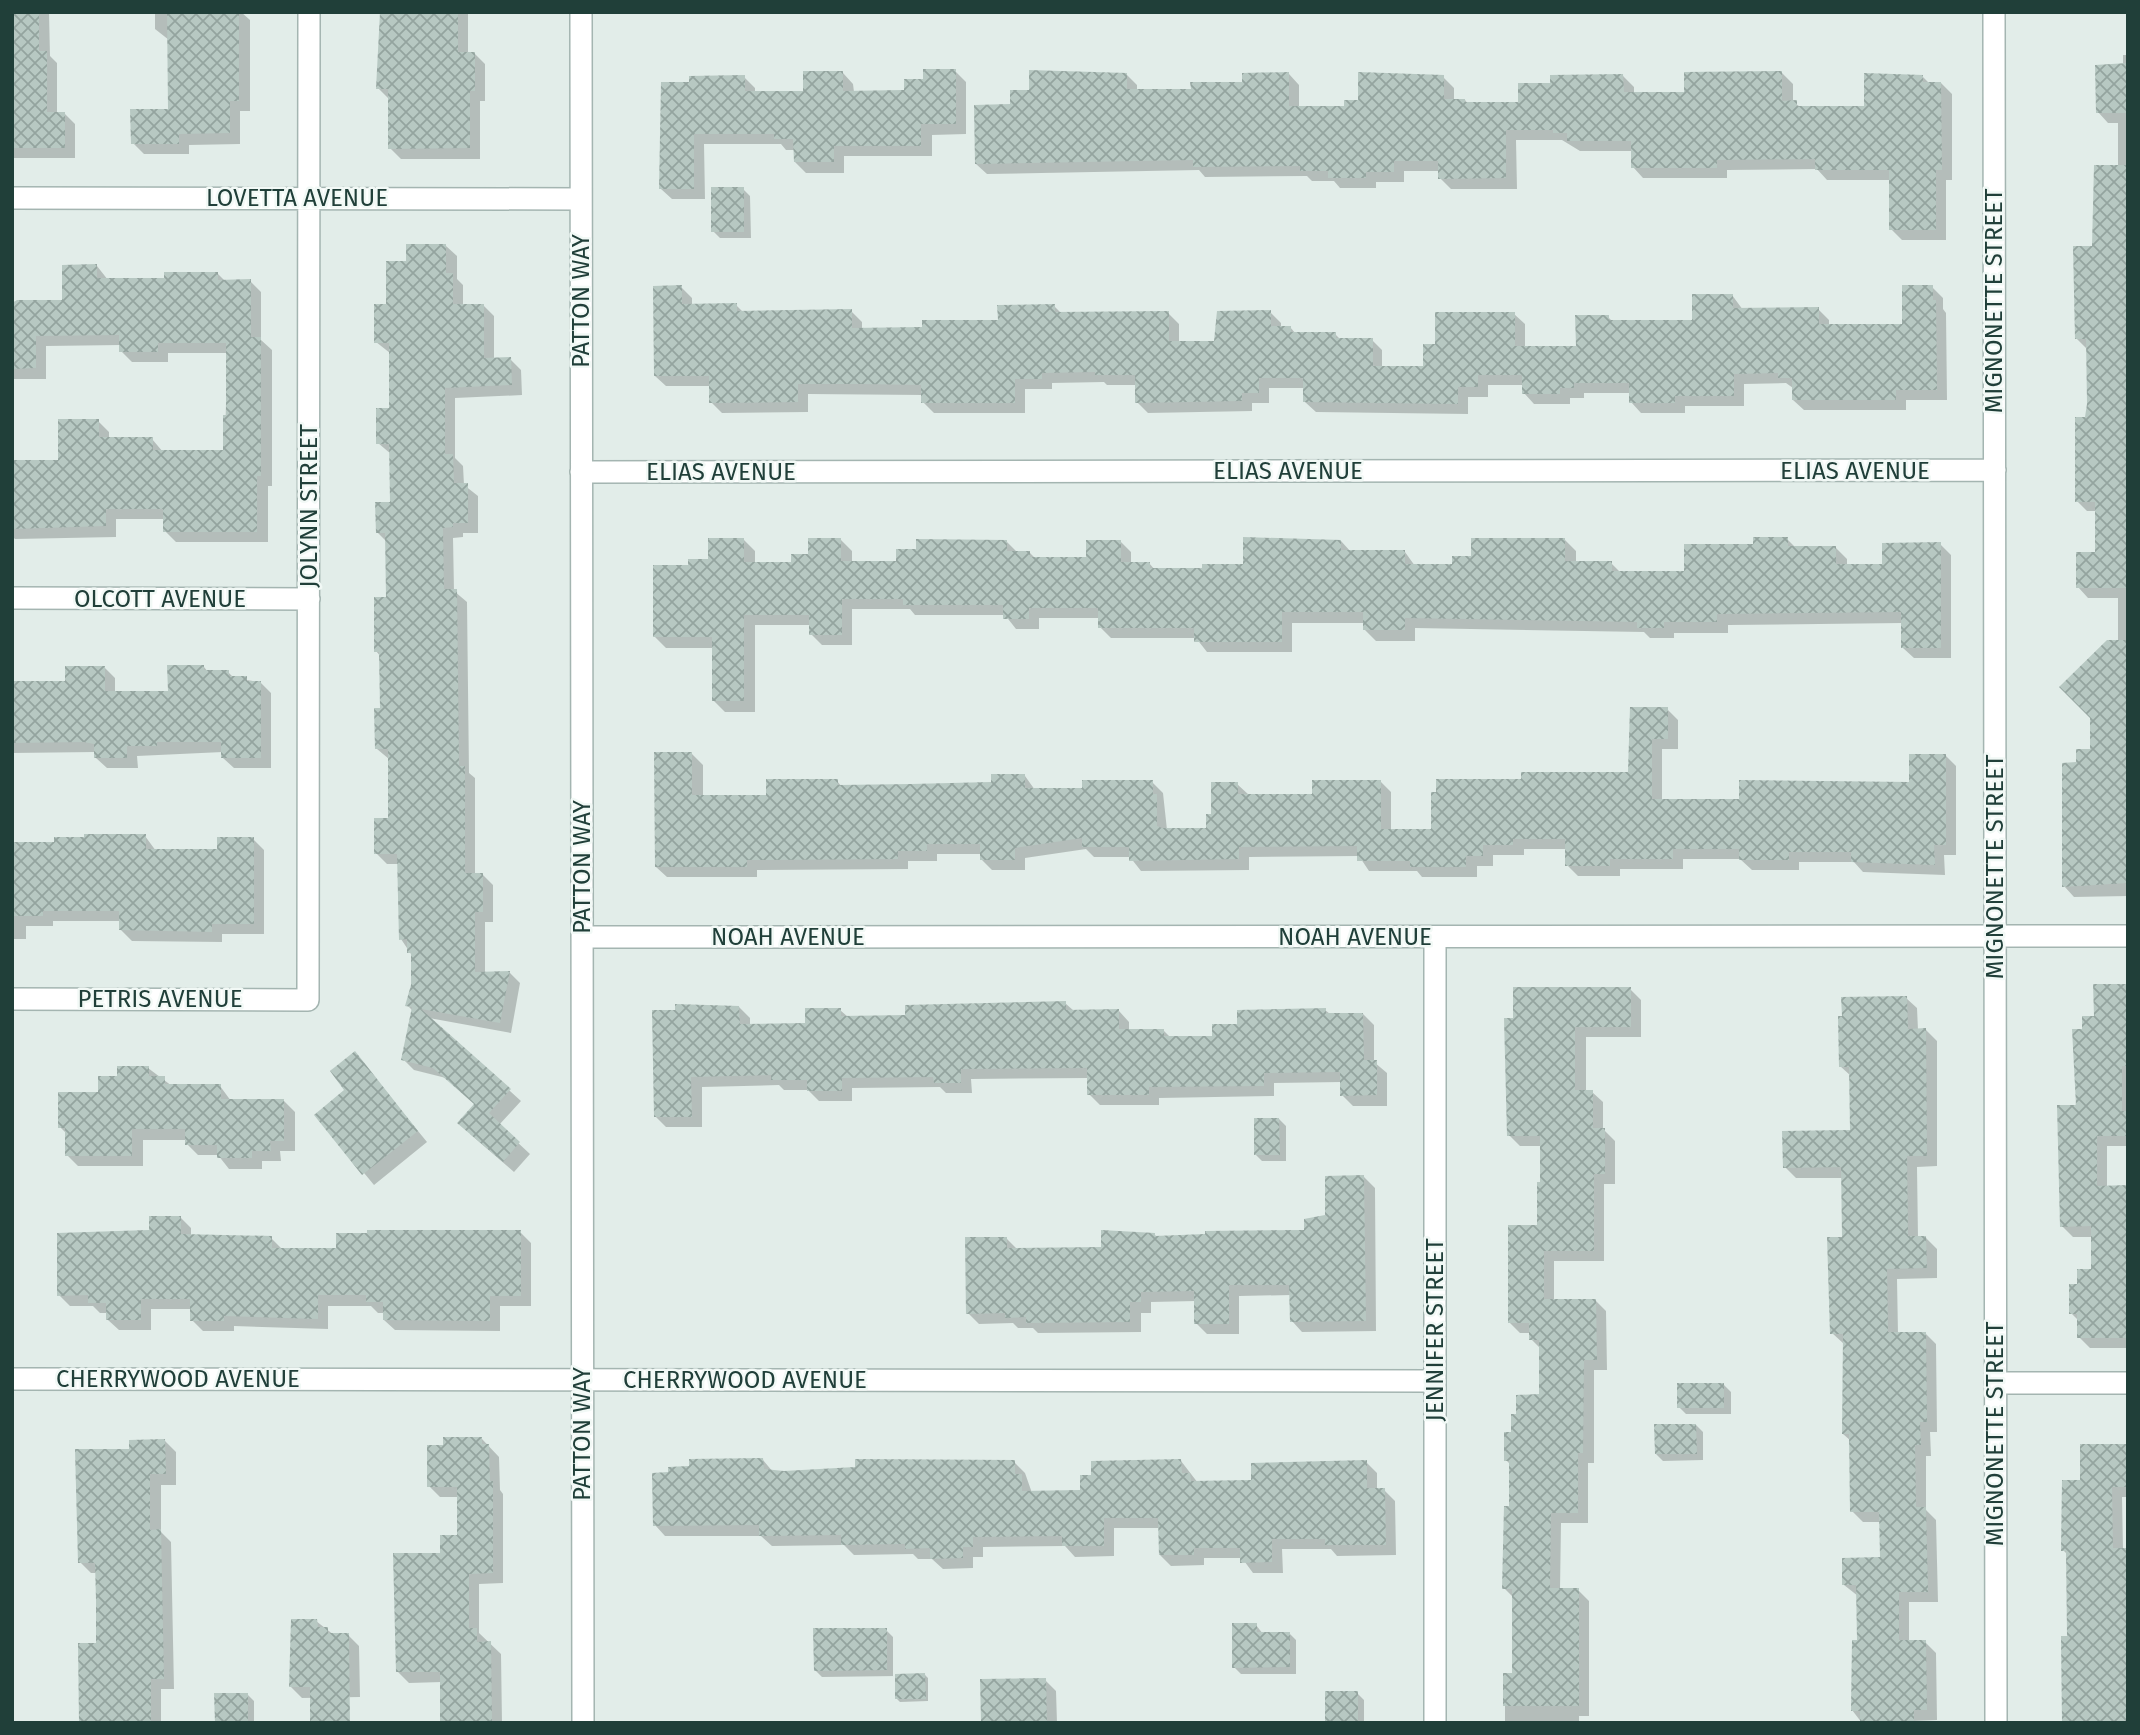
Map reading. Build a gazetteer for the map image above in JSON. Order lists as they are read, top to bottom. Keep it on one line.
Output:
{"streets":{"street":["LOVETTA AVENUE","PATTON WAY","MIGNONETTE STREET","ELIAS AVENUE","JOLYNN STREET","OLCOTT AVENUE","NOAH AVENUE","PETRIS AVENUE","JENNIFER STREET","CHERRYWOOD AVENUE"]},"crossings":[["LOVETTA AVENUE","PATTON WAY"],["LOVETTA AVENUE","JOLYNN STREET"],["PATTON WAY","ELIAS AVENUE"],["PATTON WAY","NOAH AVENUE"],["PATTON WAY","CHERRYWOOD AVENUE"],["MIGNONETTE STREET","ELIAS AVENUE"],["MIGNONETTE STREET","NOAH AVENUE"],["JOLYNN STREET","OLCOTT AVENUE"],["JOLYNN STREET","PETRIS AVENUE"],["NOAH AVENUE","JENNIFER STREET"],["JENNIFER STREET","CHERRYWOOD AVENUE"]]}
